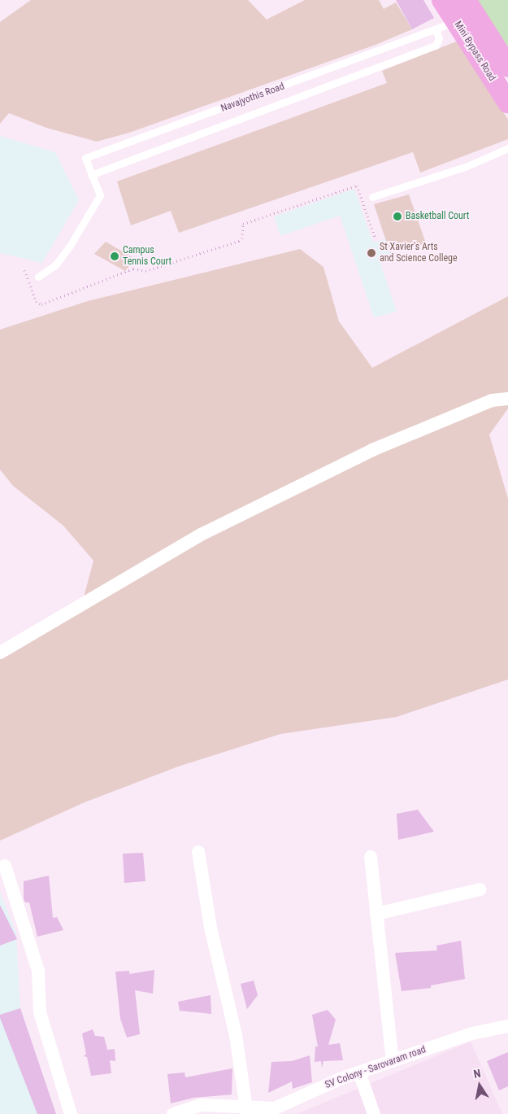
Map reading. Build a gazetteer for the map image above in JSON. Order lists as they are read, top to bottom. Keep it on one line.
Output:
{"streets":{"main road":["Mini Bypass Road"],"street":["SV Colony - Sarovaram road"],"lane":["Navajyothis Road"]},"crossings":[["Mini Bypass Road","Navajyothis Road"]],"places":["Basketball Court","St Xavier's Arts and Science College","Campus Tennis Court"],"north":"top"}
